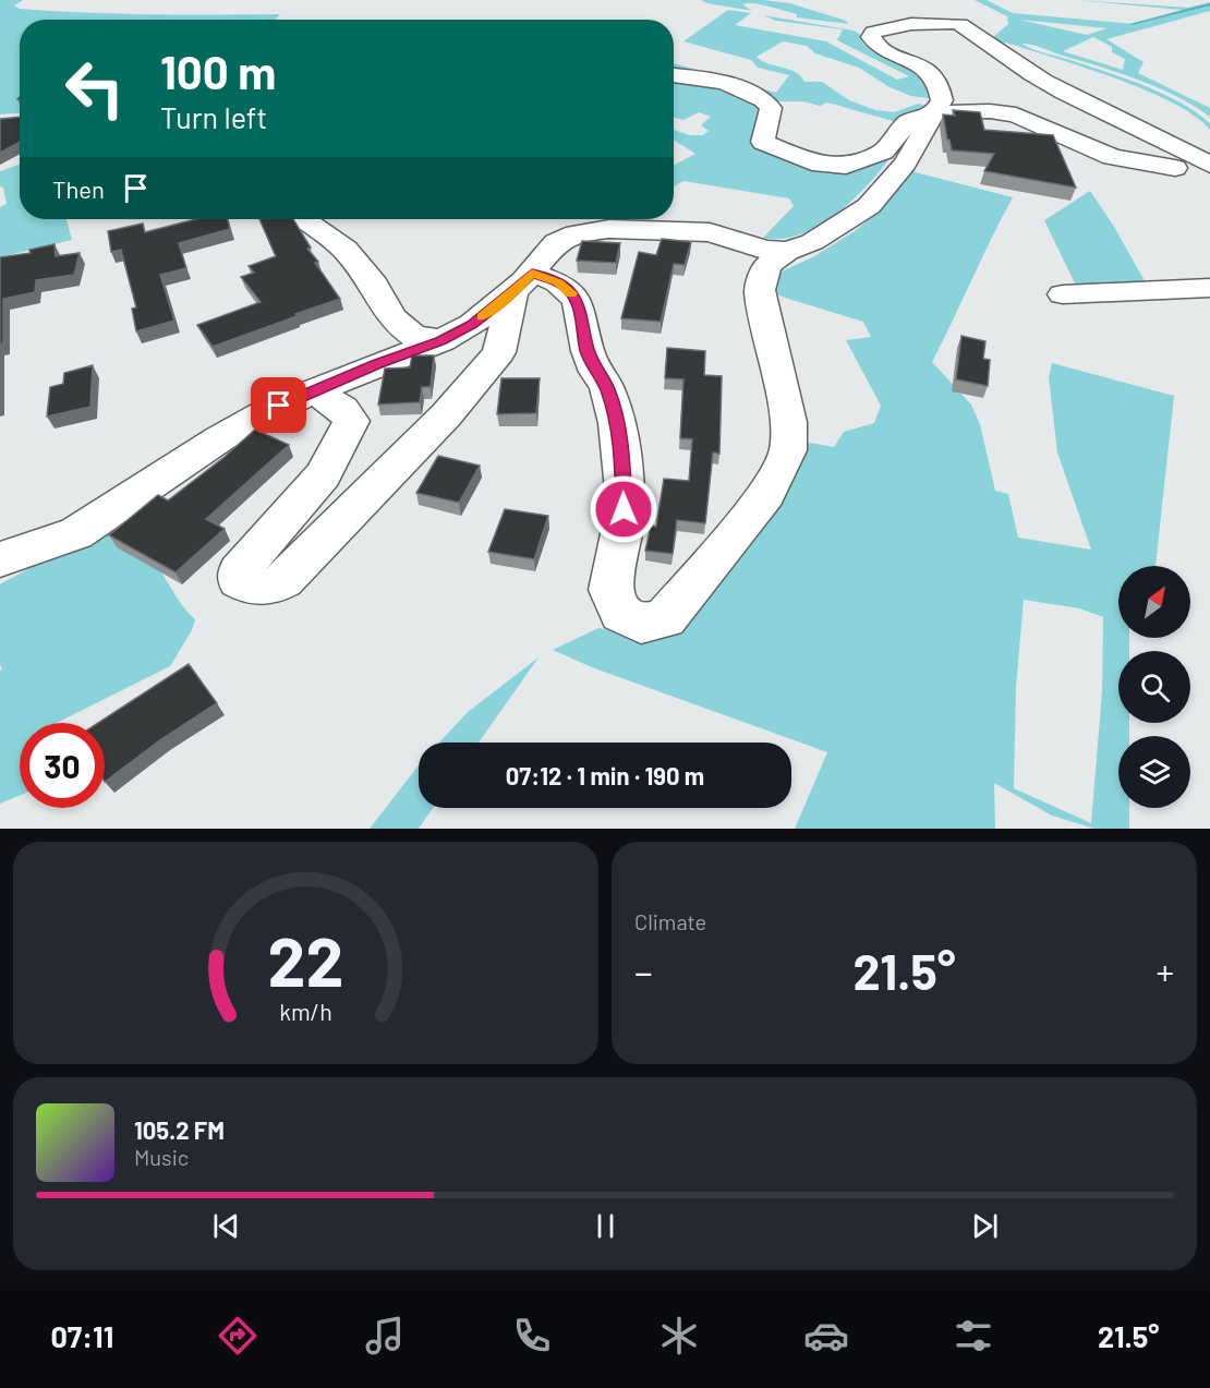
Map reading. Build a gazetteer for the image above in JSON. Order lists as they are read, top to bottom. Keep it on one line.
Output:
{"north":"top right","page":{"turn":["100 m","Turn left"],"then":"Then","limit":"30","trip":"07:12 · 1 min · 190 m","tile":"Climate","heat":["−","21.5°","+"],"song":["105.2 FM","Music"],"tabs":["07:11","21.5°"],"gauge":["22","km/h"]}}
